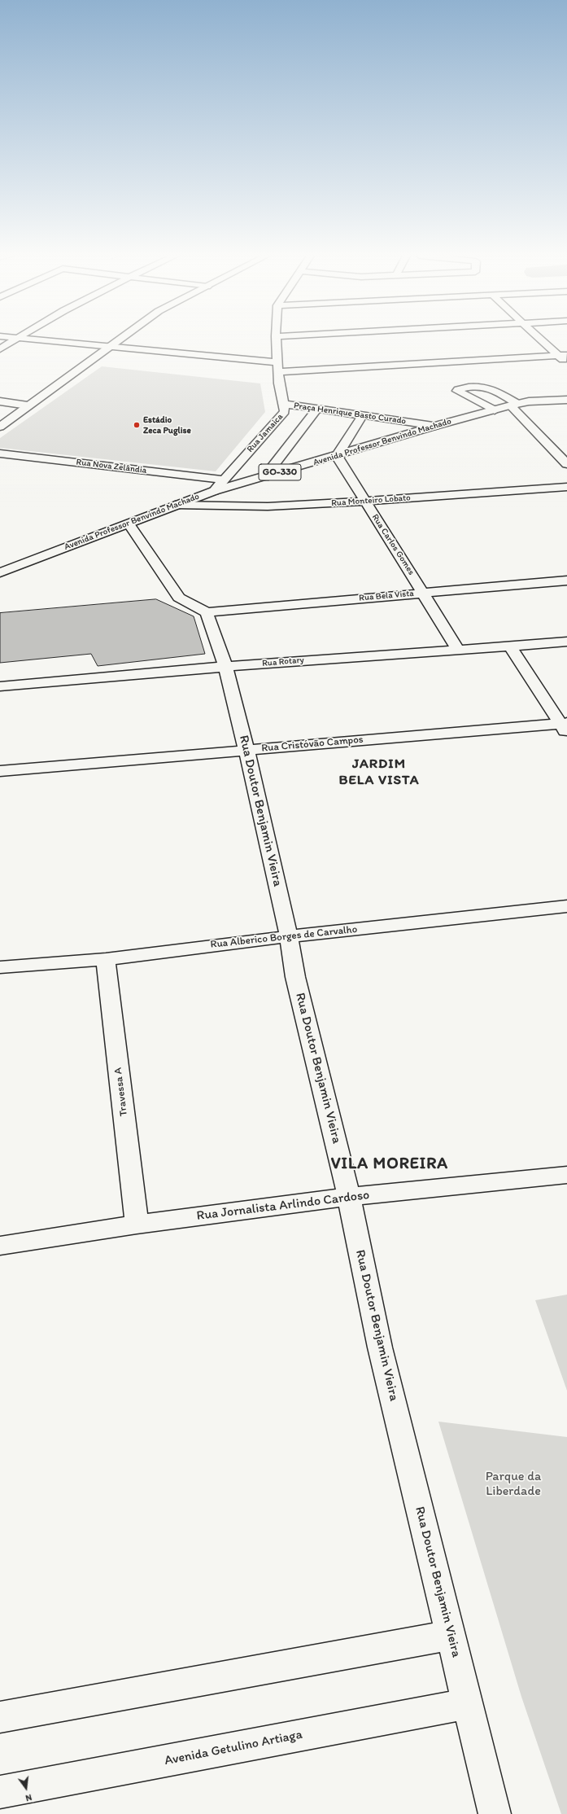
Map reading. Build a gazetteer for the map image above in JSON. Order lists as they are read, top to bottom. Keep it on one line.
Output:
{"streets":{"street":["Praça Henrique Basto Curado","Rua Jamaica","Avenida Professor Benvindo Machado","Rua Nova Zelândia","GO-330","Rua Monteiro Lobato","Rua Carlos Gomes","Rua Bela Vista","Rua Rotary","Rua Cristóvão Campos","Rua Doutor Benjamin Vieira","Rua Alberico Borges de Carvalho","Travessa A","Rua Jornalista Arlindo Cardoso","Avenida Getulino Artiaga"]},"crossings":[["Praça Henrique Basto Curado","Rua Jamaica"],["Praça Henrique Basto Curado","Avenida Professor Benvindo Machado"],["Rua Jamaica","Avenida Professor Benvindo Machado"],["Rua Jamaica","Rua Nova Zelândia"],["Avenida Professor Benvindo Machado","Rua Monteiro Lobato"],["Avenida Professor Benvindo Machado","Rua Carlos Gomes"],["Rua Monteiro Lobato","Rua Carlos Gomes"],["Rua Carlos Gomes","Rua Bela Vista"],["Rua Carlos Gomes","Rua Rotary"],["Rua Bela Vista","Rua Doutor Benjamin Vieira"],["Rua Rotary","Rua Doutor Benjamin Vieira"],["Rua Cristóvão Campos","Rua Doutor Benjamin Vieira"],["Rua Doutor Benjamin Vieira","Rua Alberico Borges de Carvalho"],["Rua Doutor Benjamin Vieira","Rua Jornalista Arlindo Cardoso"],["Rua Doutor Benjamin Vieira","Avenida Getulino Artiaga"],["Rua Alberico Borges de Carvalho","Travessa A"],["Travessa A","Rua Jornalista Arlindo Cardoso"]],"districts":["JARDIM BELA VISTA","VILA MOREIRA"],"parks":["Parque da Liberdade"],"places":["Estádio Zeca Puglise"],"north":"bottom"}
